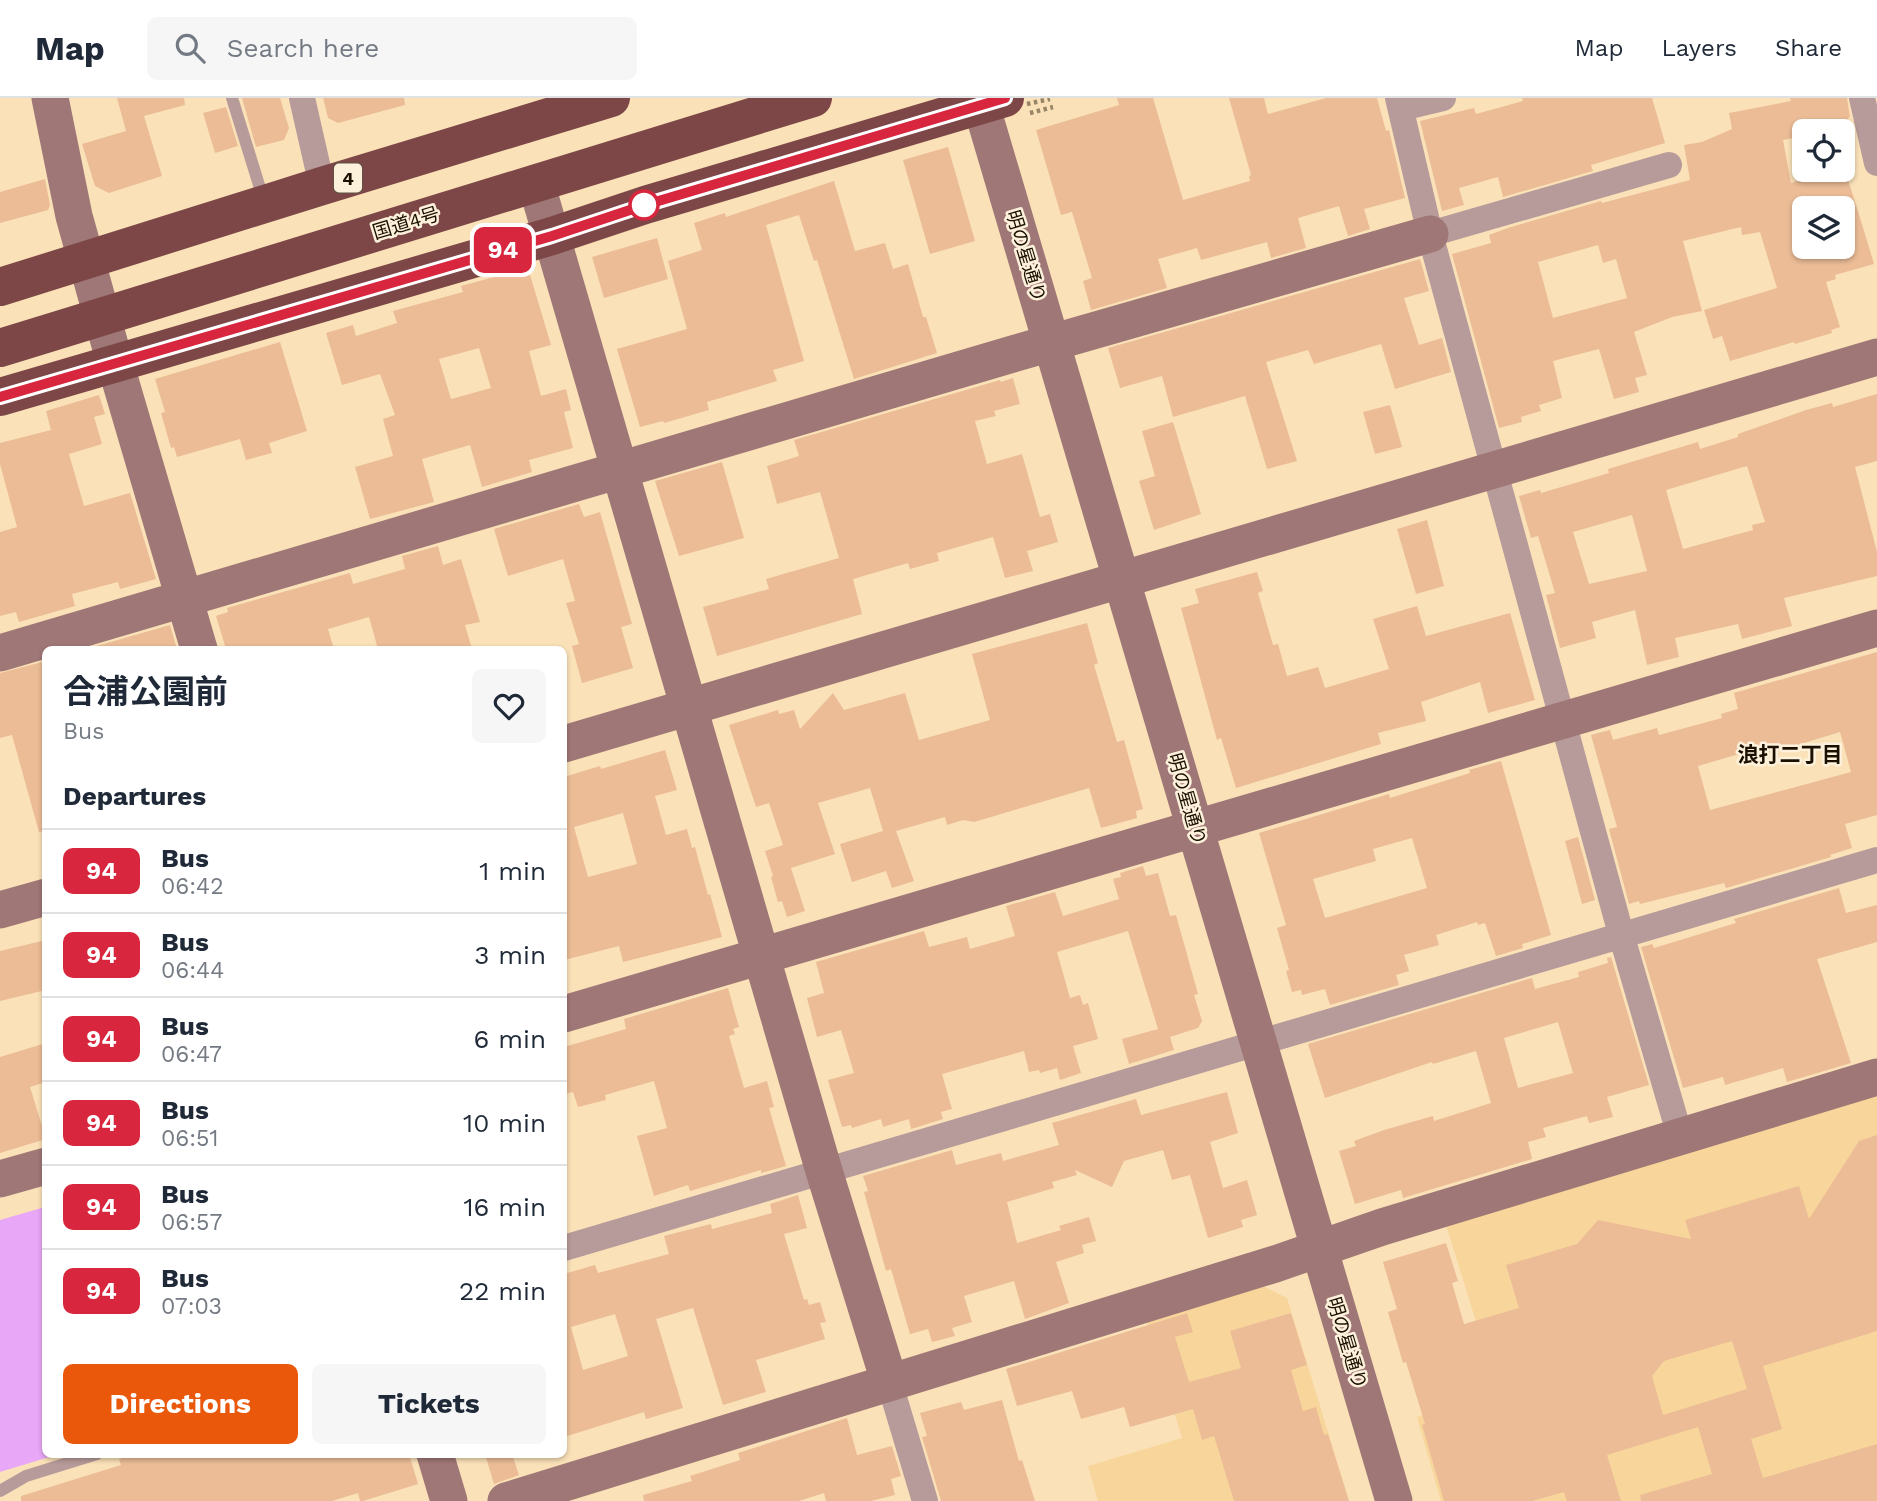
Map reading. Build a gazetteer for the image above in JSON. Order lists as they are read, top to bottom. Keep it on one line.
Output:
{"streets":{"highway":["4","国道4号"],"street":["明の星通り"]},"districts":["浪打二丁目"],"lines":["bus line 94"],"page":{"header":"Map","search":"Search here","nav":["Map","Layers","Share"],"on_map":"94","heading":[["合浦公園前","Bus"],"Departures"],"list":[{"mark":"94","name":"Bus","note":"06:42","value":"1 min"},{"mark":"94","name":"Bus","note":"06:44","value":"3 min"},{"mark":"94","name":"Bus","note":"06:47","value":"6 min"},{"mark":"94","name":"Bus","note":"06:51","value":"10 min"},{"mark":"94","name":"Bus","note":"06:57","value":"16 min"},{"mark":"94","name":"Bus","note":"07:03","value":"22 min"}],"buttons":["Directions","Tickets"]}}
